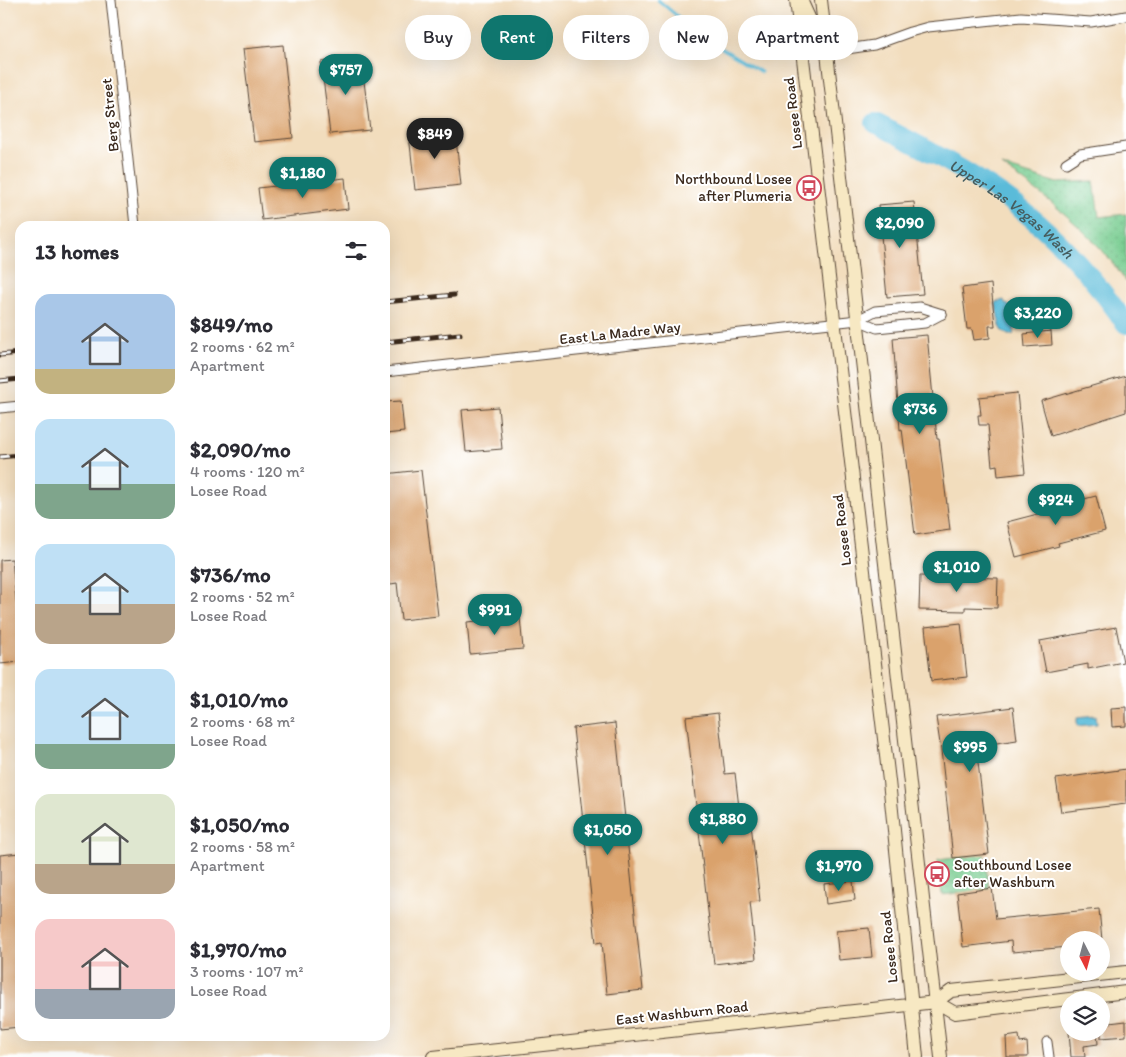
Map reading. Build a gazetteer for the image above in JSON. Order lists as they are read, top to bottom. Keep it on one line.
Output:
{"streets":{"main road":["Losee Road","East Washburn Road"],"street":["Berg Street","East La Madre Way"]},"crossings":[["Losee Road","East La Madre Way"],["Losee Road","East Washburn Road"]],"water":["Upper Las Vegas Wash"],"places":{"bus stop":["Northbound Losee after Plumeria","Southbound Losee after Washburn"]},"north":"bottom","page":{"chip":["Buy","Rent","Filters","New","Apartment"],"price":["$757","$849","$1,180","$2,090","$3,220","$736","$924","$1,010","$991","$995","$1,880","$1,050","$1,970"],"heading":"13 homes","list":[{"name":"$849/mo","note":"2 rooms · 62 m² · Apartment"},{"name":"$2,090/mo","note":"4 rooms · 120 m² · Losee Road"},{"name":"$736/mo","note":"2 rooms · 52 m² · Losee Road"},{"name":"$1,010/mo","note":"2 rooms · 68 m² · Losee Road"},{"name":"$1,050/mo","note":"2 rooms · 58 m² · Apartment"},{"name":"$1,970/mo","note":"3 rooms · 107 m² · Losee Road"}]}}
